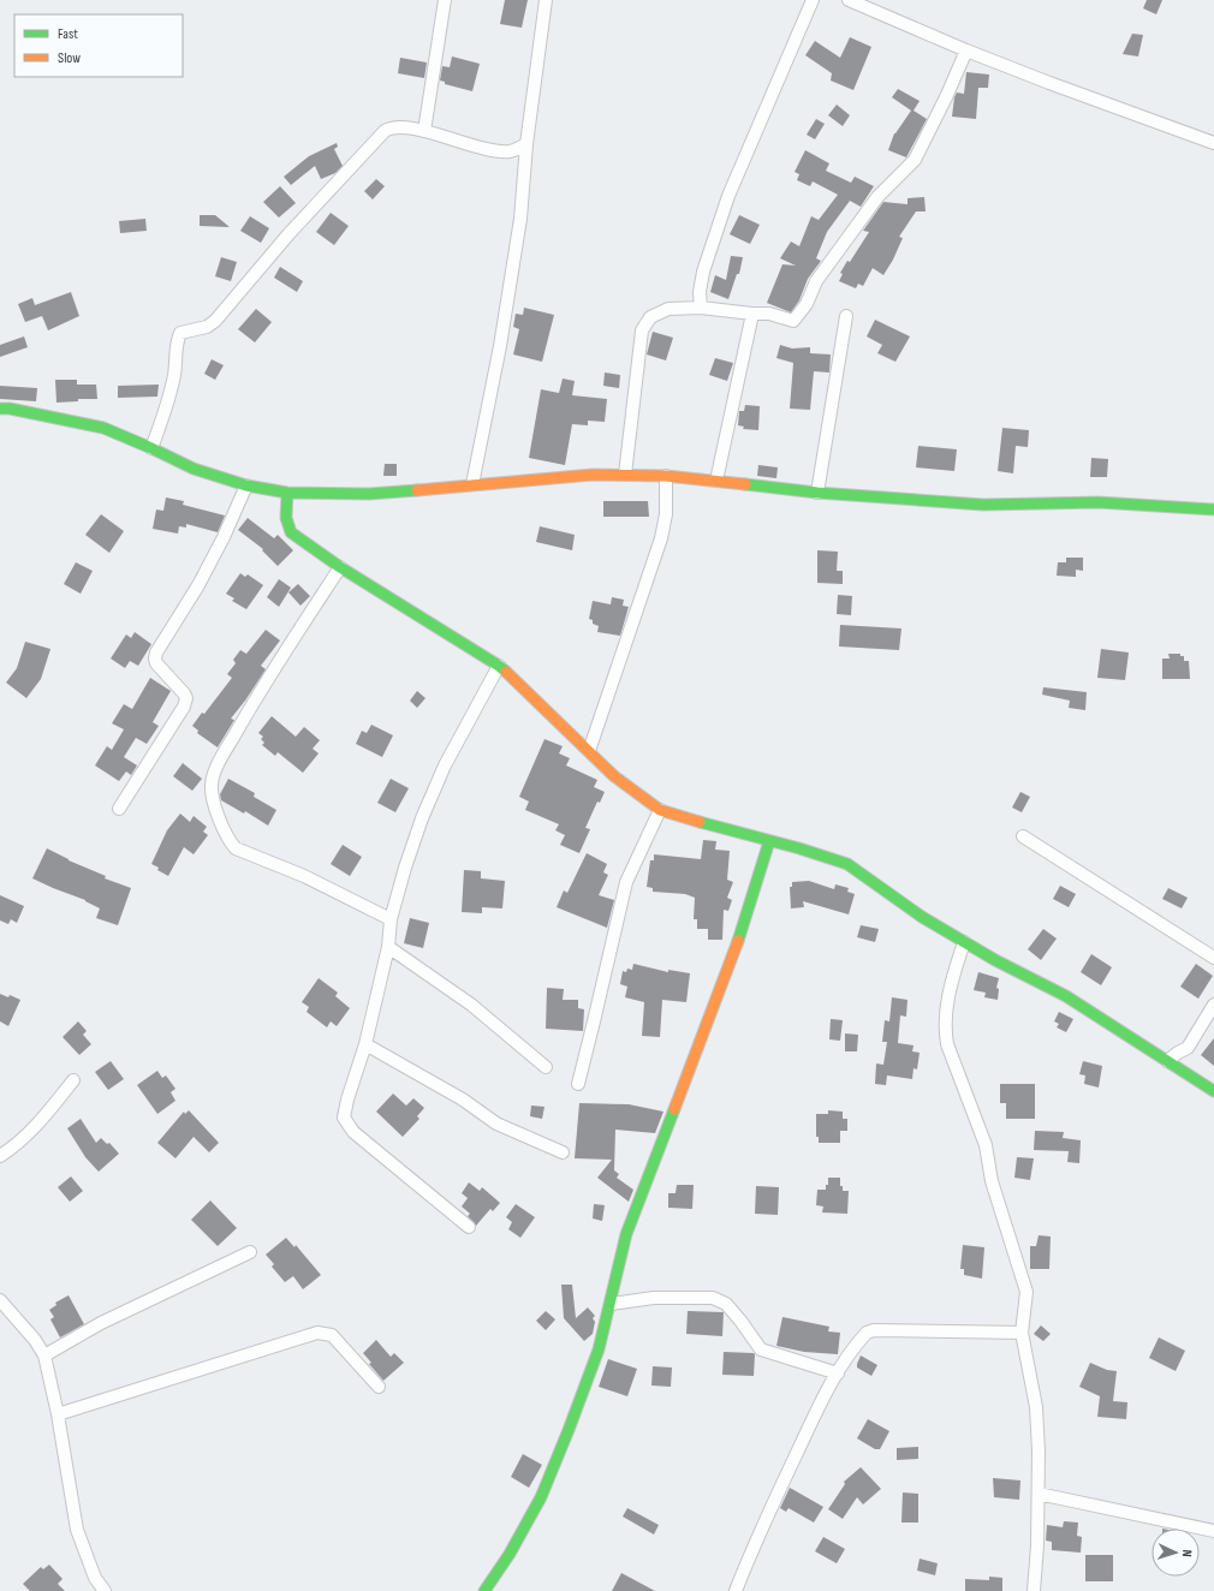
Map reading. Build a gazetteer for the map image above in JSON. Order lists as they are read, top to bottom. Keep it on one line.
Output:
{"legend":["Fast","Slow"],"north":"right"}
